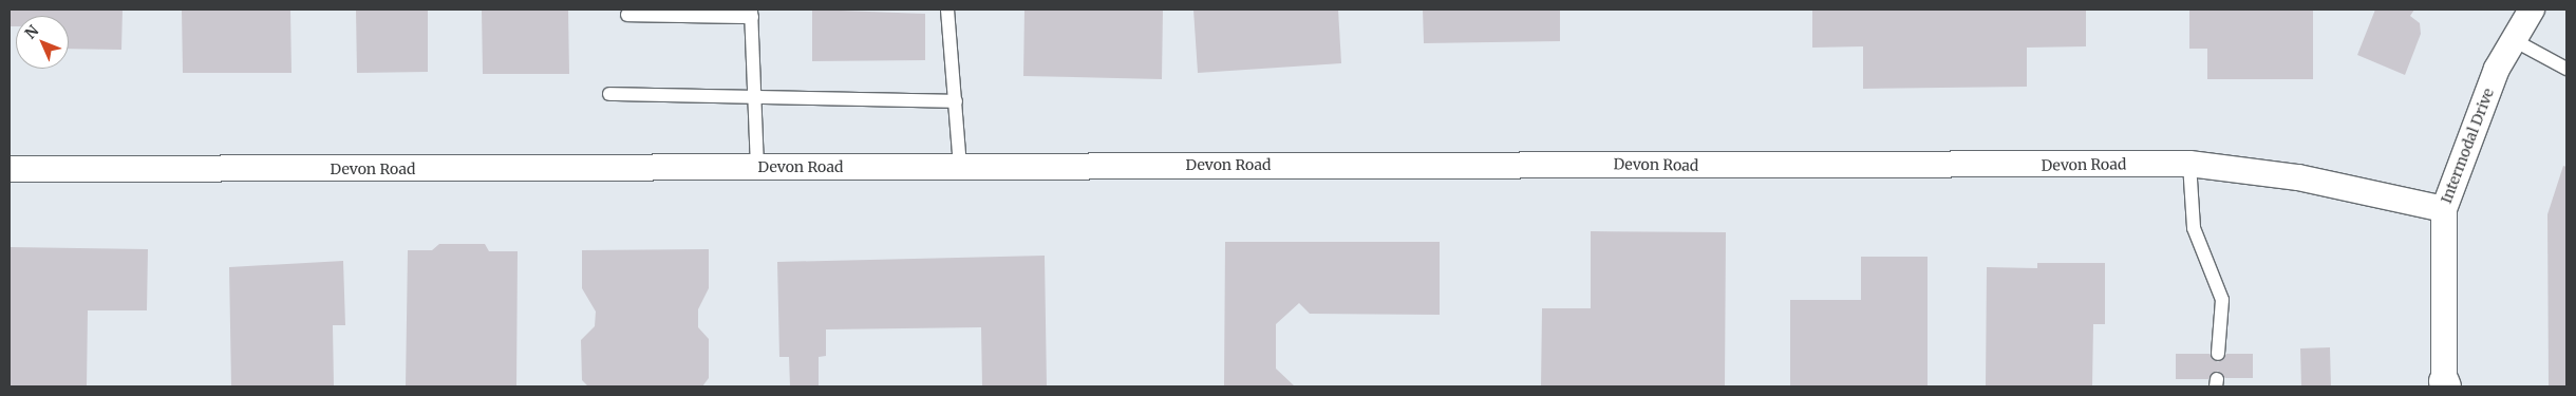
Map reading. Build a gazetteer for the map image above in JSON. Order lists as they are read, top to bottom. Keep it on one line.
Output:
{"streets":{"street":["Intermodal Drive","Devon Road"]},"crossings":[["Intermodal Drive","Devon Road"]],"north":"top left"}
